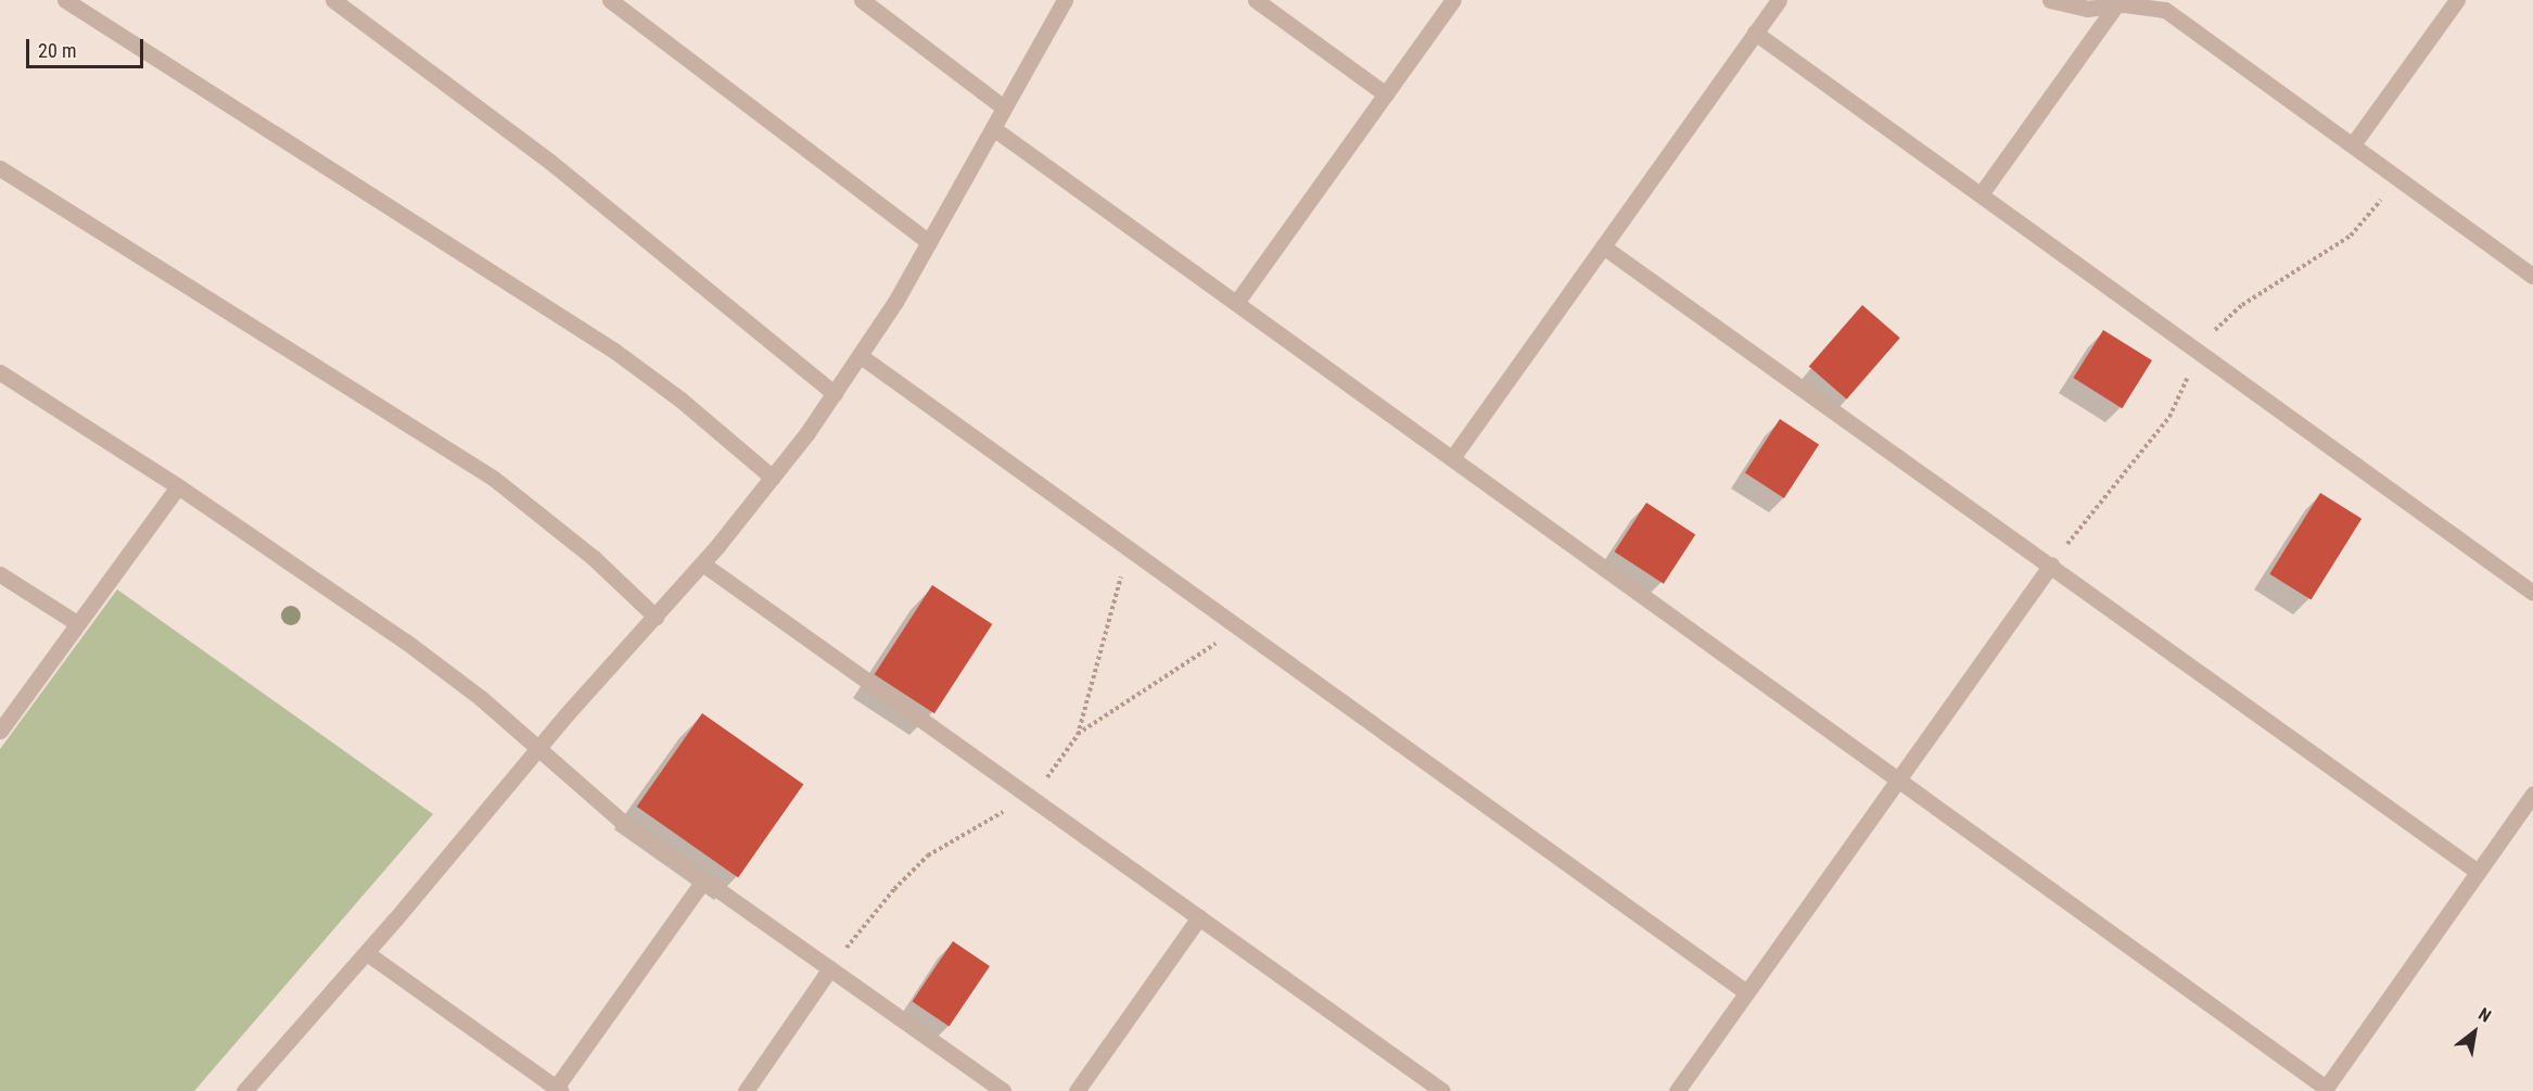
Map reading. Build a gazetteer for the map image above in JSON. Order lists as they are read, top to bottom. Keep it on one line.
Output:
{"scale_bar":"20 m","north":"top right"}
